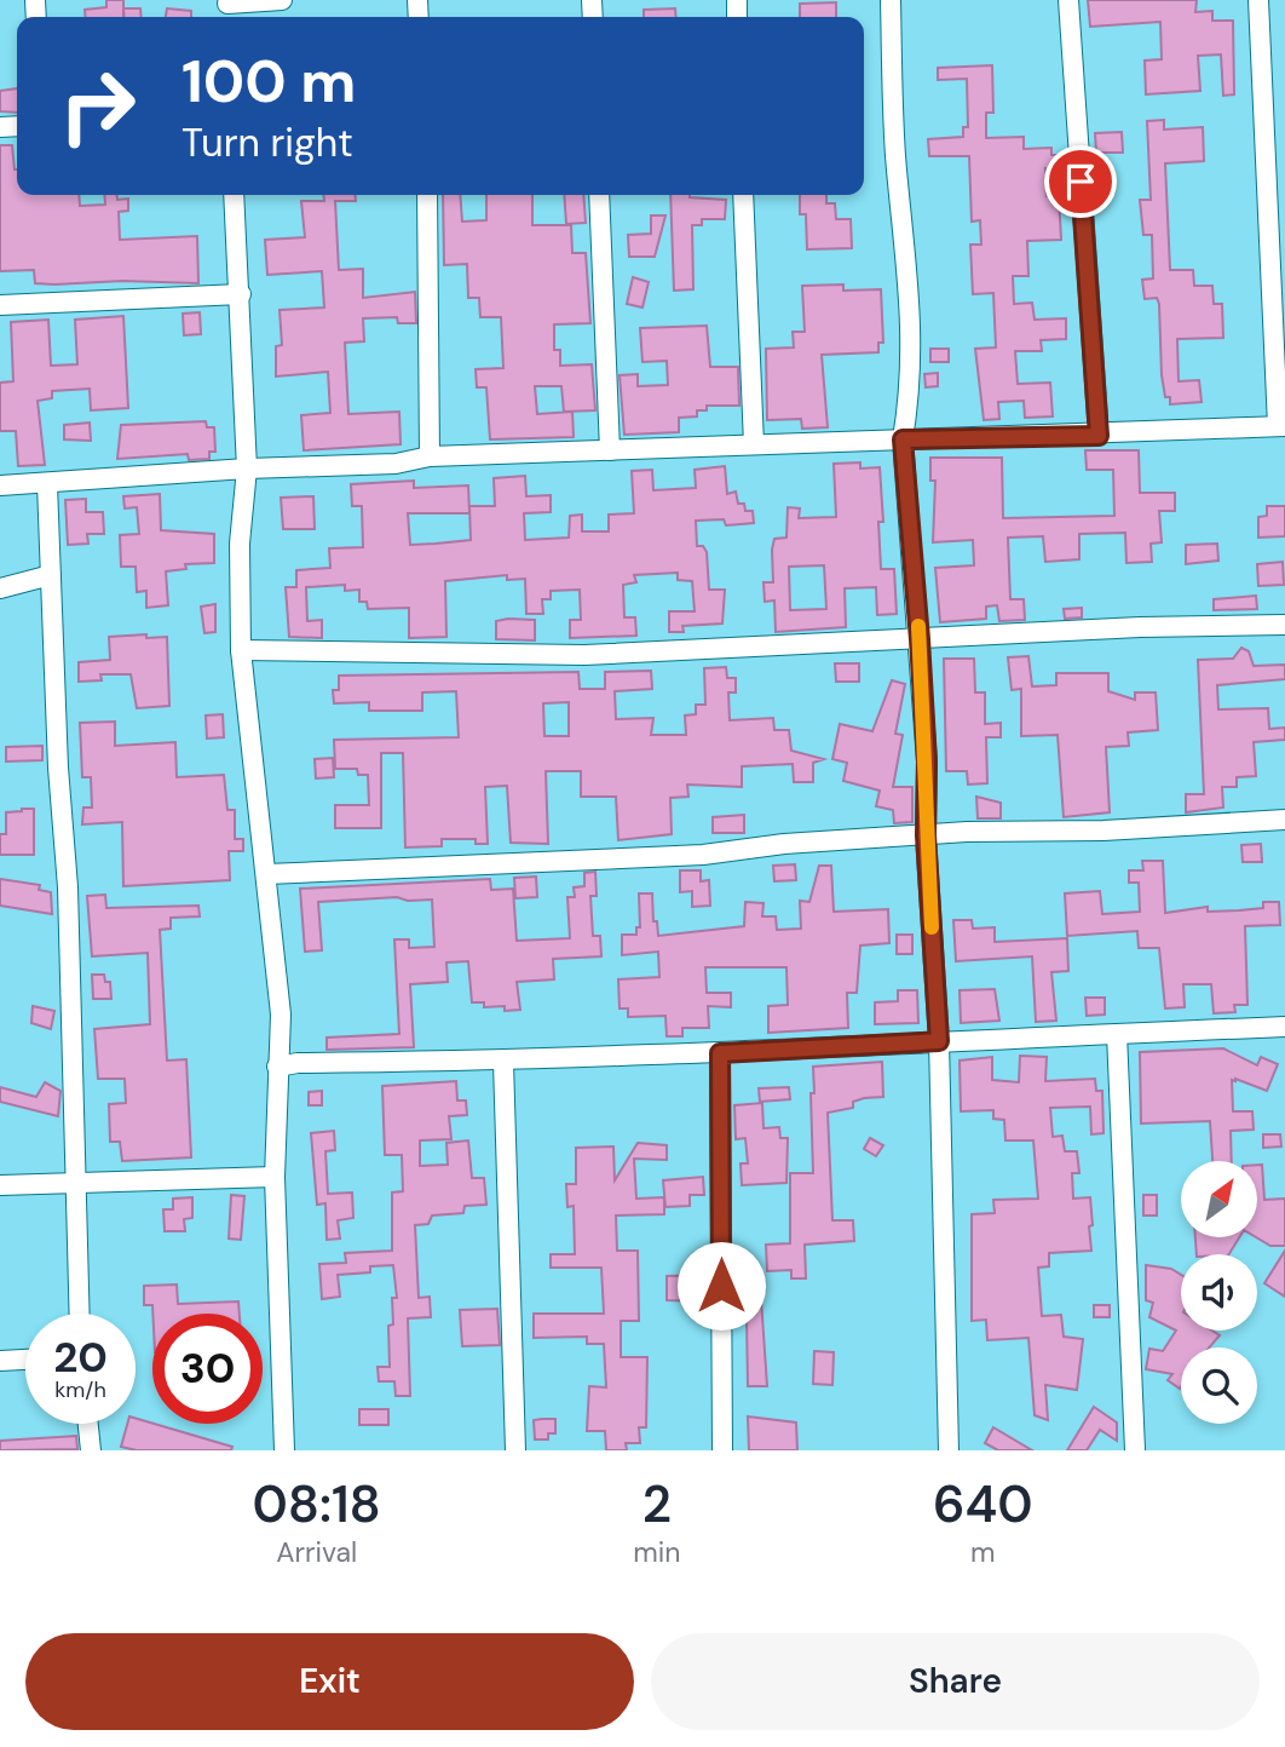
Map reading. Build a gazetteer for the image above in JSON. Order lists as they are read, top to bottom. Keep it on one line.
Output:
{"north":"top right","page":{"turn":["100 m","Turn right"],"speed":"20 km/h","limit":"30","eta":["08:18","Arrival","2","min","640","m"],"buttons":["Exit","Share"]}}
